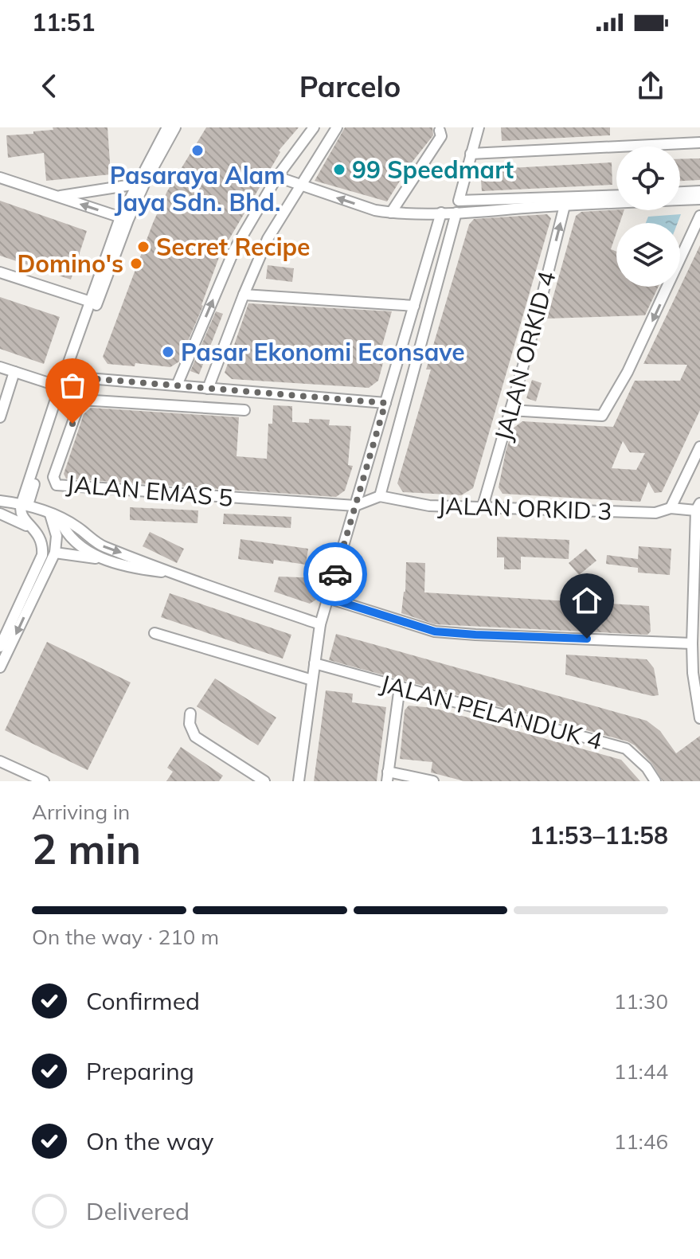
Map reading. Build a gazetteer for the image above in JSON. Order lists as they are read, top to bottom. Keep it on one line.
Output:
{"streets":{"street":["JALAN ORKID 4","JALAN EMAS 5","JALAN ORKID 3","JALAN PELANDUK 4"]},"crossings":[["JALAN ORKID 4","JALAN ORKID 3"]],"one_way":["JALAN ORKID 4"],"places":["Pasaraya Alam Jaya Sdn. Bhd.","99 Speedmart","Secret Recipe","Domino's","Pasar Ekonomi Econsave"],"page":{"status":"11:51","header":"Parcelo","heading":["2 min","Arriving in","11:53–11:58"],"bar":"On the way · 210 m","list":[["Confirmed","11:30"],["Preparing","11:44"],["On the way","11:46"],"Delivered"]}}
